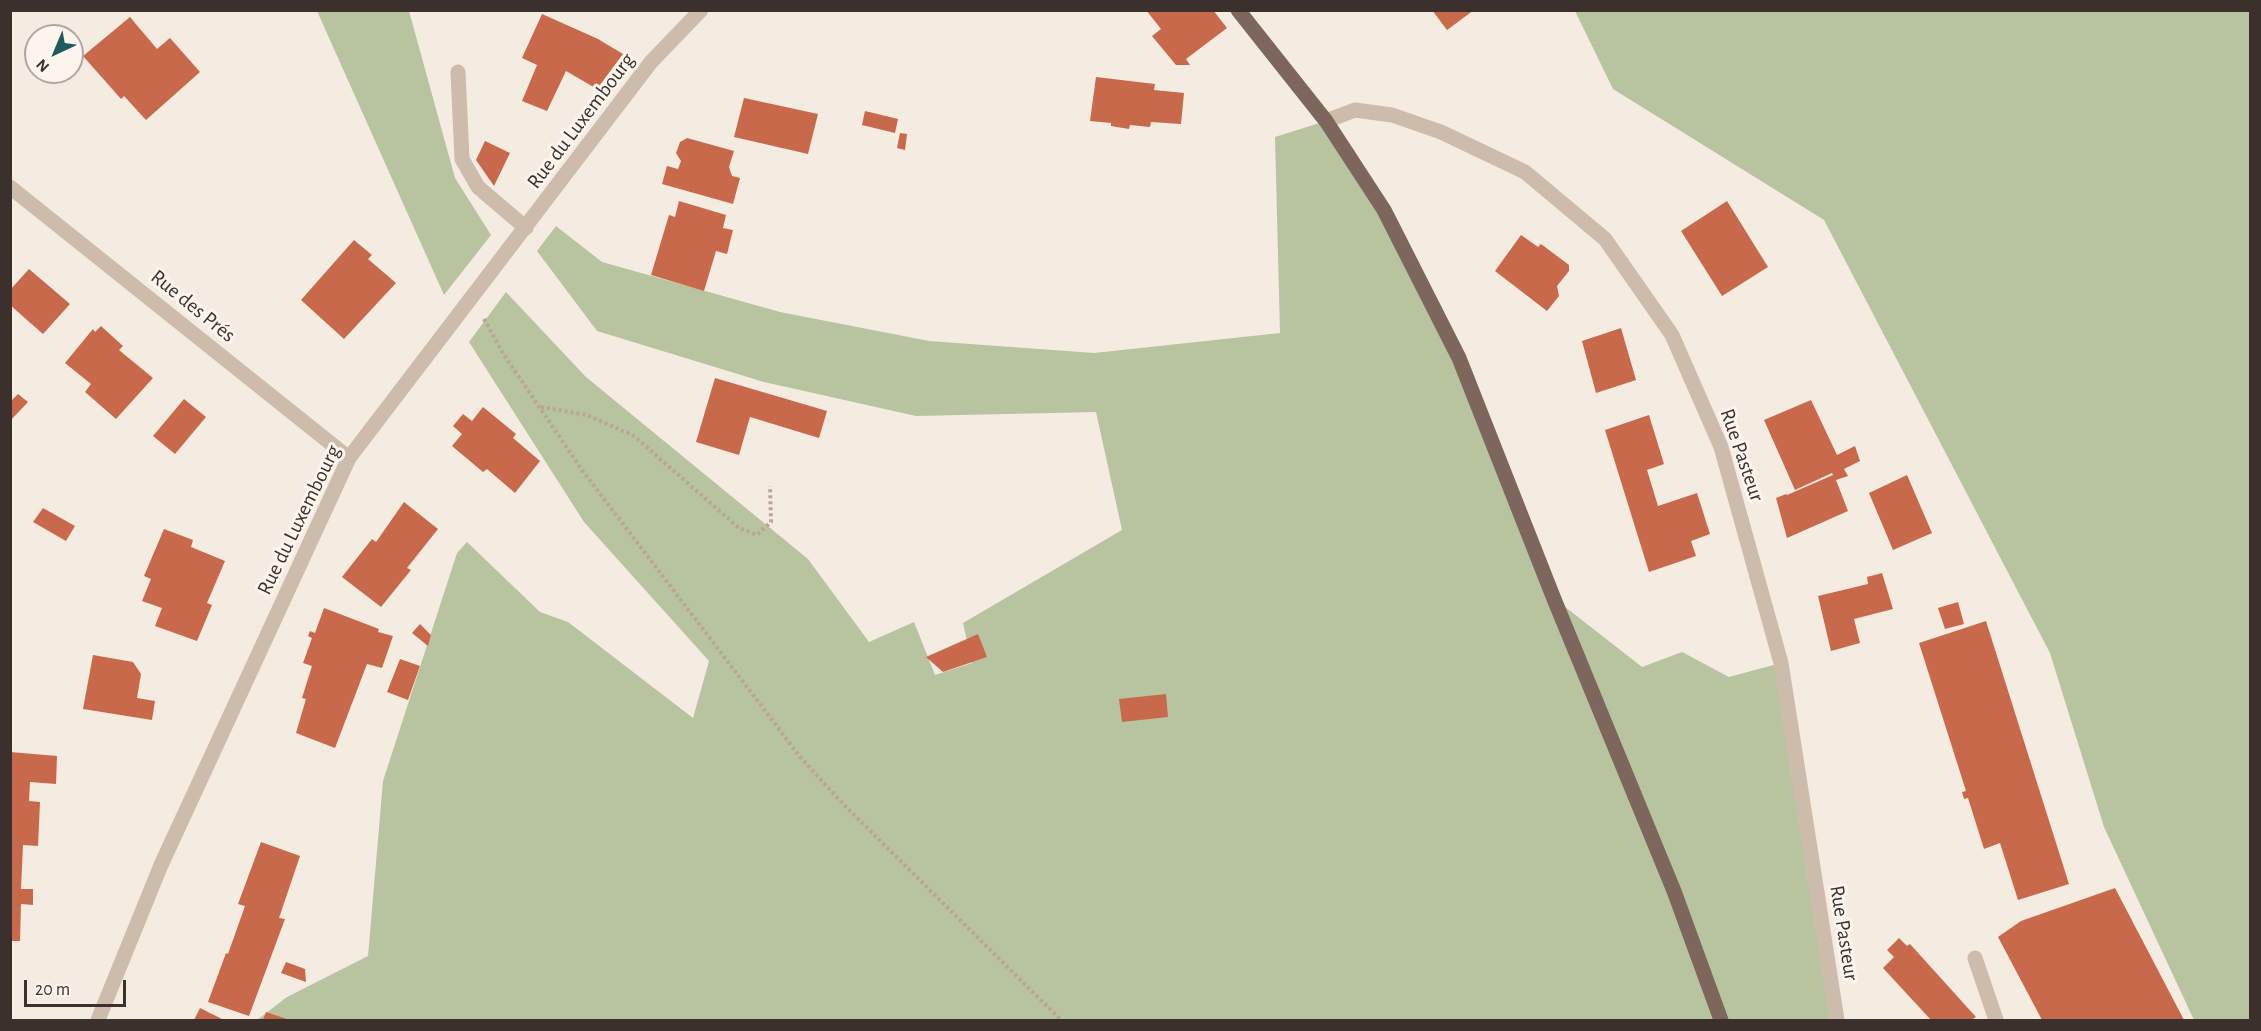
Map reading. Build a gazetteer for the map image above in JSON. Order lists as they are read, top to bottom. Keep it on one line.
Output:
{"streets":{"street":["Rue du Luxembourg","Rue des Prés","Rue Pasteur"]},"crossings":[["Rue du Luxembourg","Rue des Prés"]],"scale_bar":"20 m","north":"bottom left"}
